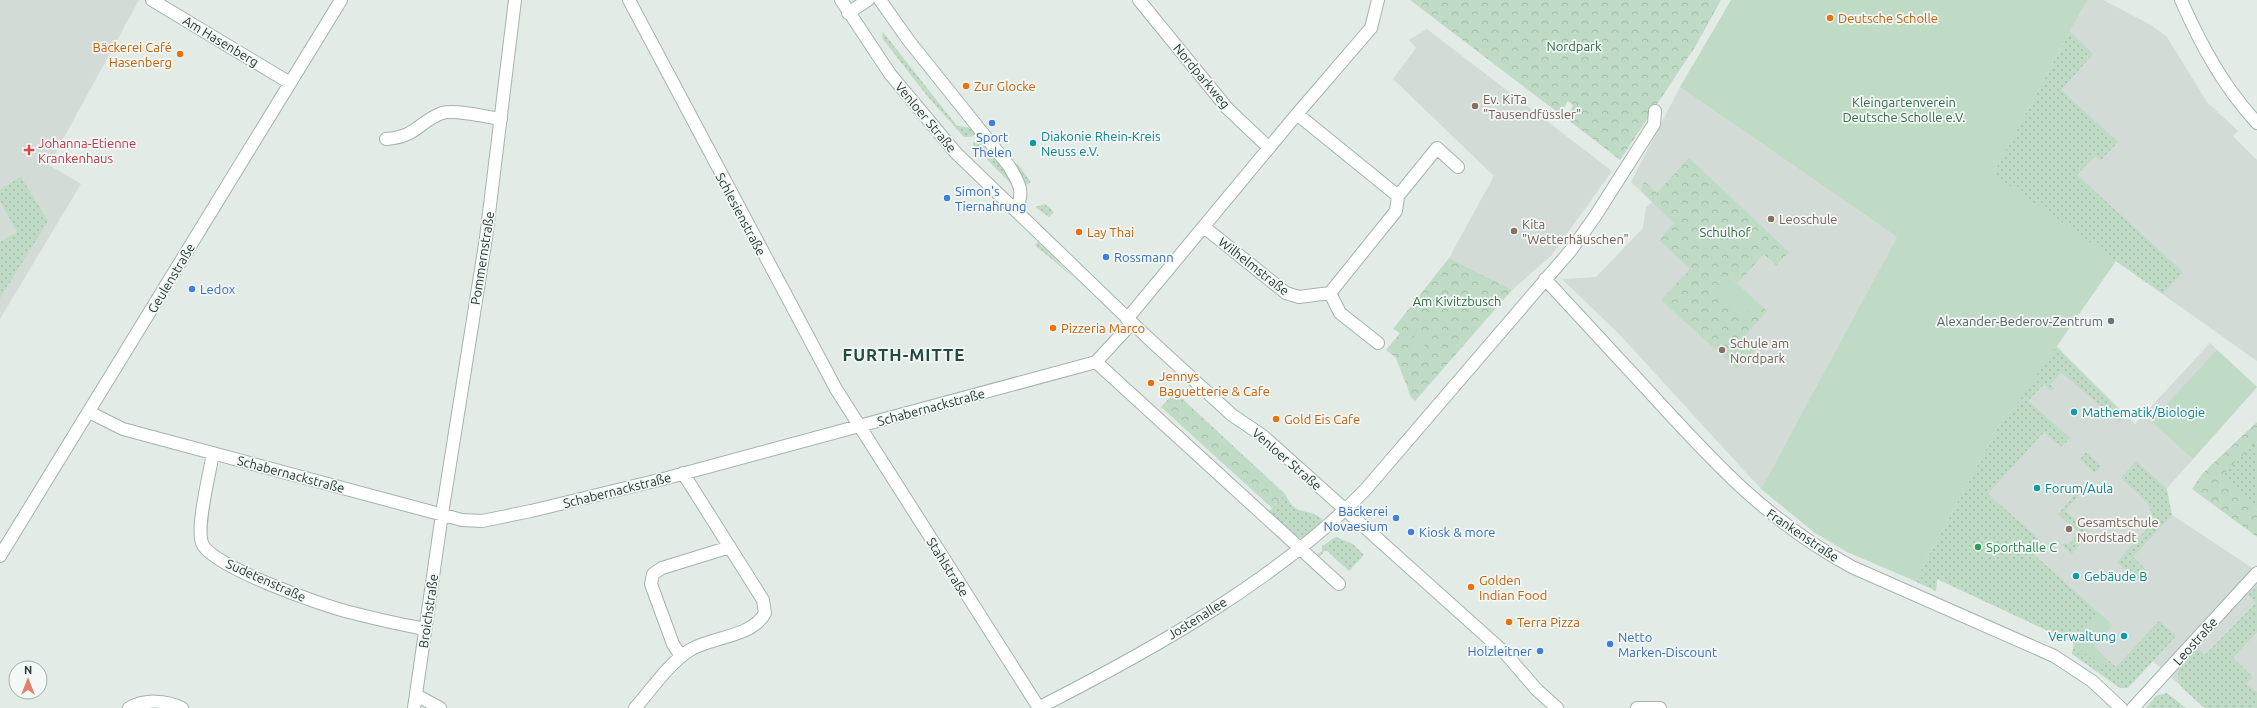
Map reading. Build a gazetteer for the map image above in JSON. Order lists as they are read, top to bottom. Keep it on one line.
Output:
{"streets":{"street":["Am Hasenberg","Nordparkweg","Venloer Straße","Schlesienstraße","Pommernstraße","Wilhelmstraße","Geulenstraße","Schabernackstraße","Frankenstraße","Stahlstraße","Sudetenstraße","Broichstraße","Jostenallee","Leostraße"]},"crossings":[["Am Hasenberg","Geulenstraße"],["Venloer Straße","Jostenallee"],["Schlesienstraße","Schabernackstraße"],["Schlesienstraße","Stahlstraße"],["Pommernstraße","Schabernackstraße"],["Pommernstraße","Broichstraße"],["Geulenstraße","Schabernackstraße"],["Schabernackstraße","Stahlstraße"],["Schabernackstraße","Sudetenstraße"],["Schabernackstraße","Broichstraße"],["Stahlstraße","Jostenallee"],["Sudetenstraße","Broichstraße"]],"districts":["FURTH-MITTE"],"parks":["Nordpark","Kleingartenverein Deutsche Scholle e.V.","Schulhof","Am Kivitzbusch"],"places":{"other":["Deutsche Scholle","Bäckerei Café Hasenberg","Zur Glocke","Ev. KiTa \"Tausendfüssler\"","Sport Thelen","Diakonie Rhein-Kreis Neuss e.V.","Simon's Tiernahrung","Leoschule","Kita \"Wetterhäuschen\"","Lay Thai","Rossmann","Ledox","Alexander-Bederov-Zentrum","Pizzeria Marco","Schule am Nordpark","Jennys Baguetterie & Cafe","Mathematik/Biologie","Gold Eis Cafe","Forum/Aula","Bäckerei Novaesium","Gesamtschule Nordstadt","Kiosk & more","Sporthalle C","Gebäude B","Golden Indian Food","Terra Pizza","Verwaltung","Netto Marken-Discount","Holzleitner"],"health":["Johanna-Etienne Krankenhaus"]},"north":"top"}
